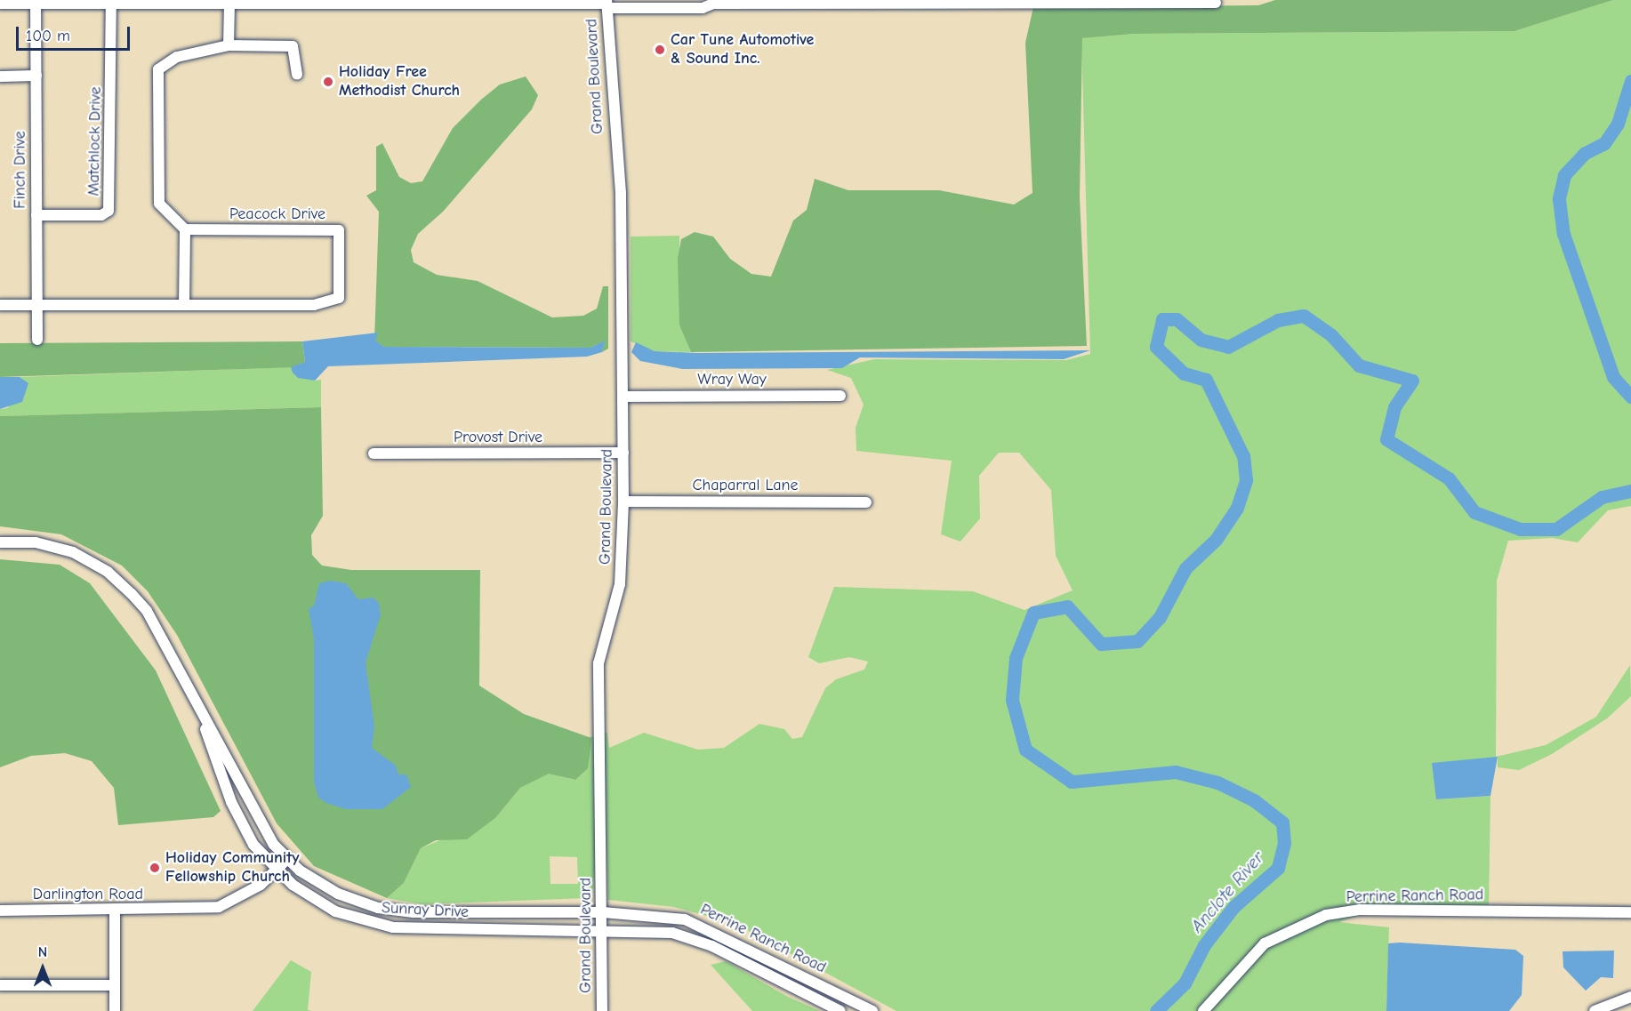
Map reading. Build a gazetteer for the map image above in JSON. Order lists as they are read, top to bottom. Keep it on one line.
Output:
{"streets":{"street":["Grand Boulevard","Matchlock Drive","Finch Drive","Peacock Drive","Wray Way","Provost Drive","Chaparral Lane","Darlington Road","Perrine Ranch Road","Sunray Drive"]},"crossings":[["Grand Boulevard","Wray Way"],["Grand Boulevard","Provost Drive"],["Grand Boulevard","Chaparral Lane"],["Grand Boulevard","Perrine Ranch Road"],["Grand Boulevard","Sunray Drive"],["Matchlock Drive","Finch Drive"],["Finch Drive","Peacock Drive"],["Darlington Road","Sunray Drive"],["Perrine Ranch Road","Sunray Drive"]],"water":["Anclote River"],"places":["Car Tune Automotive & Sound Inc.","Holiday Free Methodist Church","Holiday Community Fellowship Church"],"scale_bar":"100 m","north":"top"}
